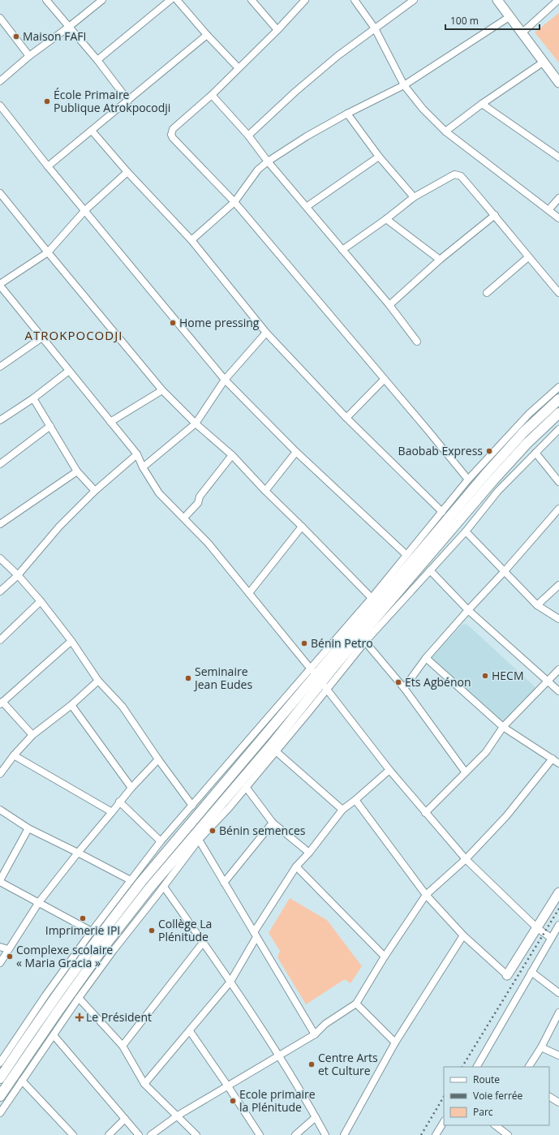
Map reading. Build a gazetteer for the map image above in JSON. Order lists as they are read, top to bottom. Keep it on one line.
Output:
{"districts":["ATROKPOCODJI"],"places":{"other":["Maison FAFI","École Primaire Publique Atrokpocodji","Home pressing","Baobab Express","Bénin Petro","HECM","Seminaire Jean Eudes","Ets Agbénon","Bénin semences","Imprimerie IPI","Collège La Plénitude","Complexe scolaire « Maria Gracia »","Centre Arts et Culture","Ecole primaire la Plénitude"],"health":["Le Président"]},"legend":["Route","Voie ferrée","Parc"],"scale_bar":"100 m"}
